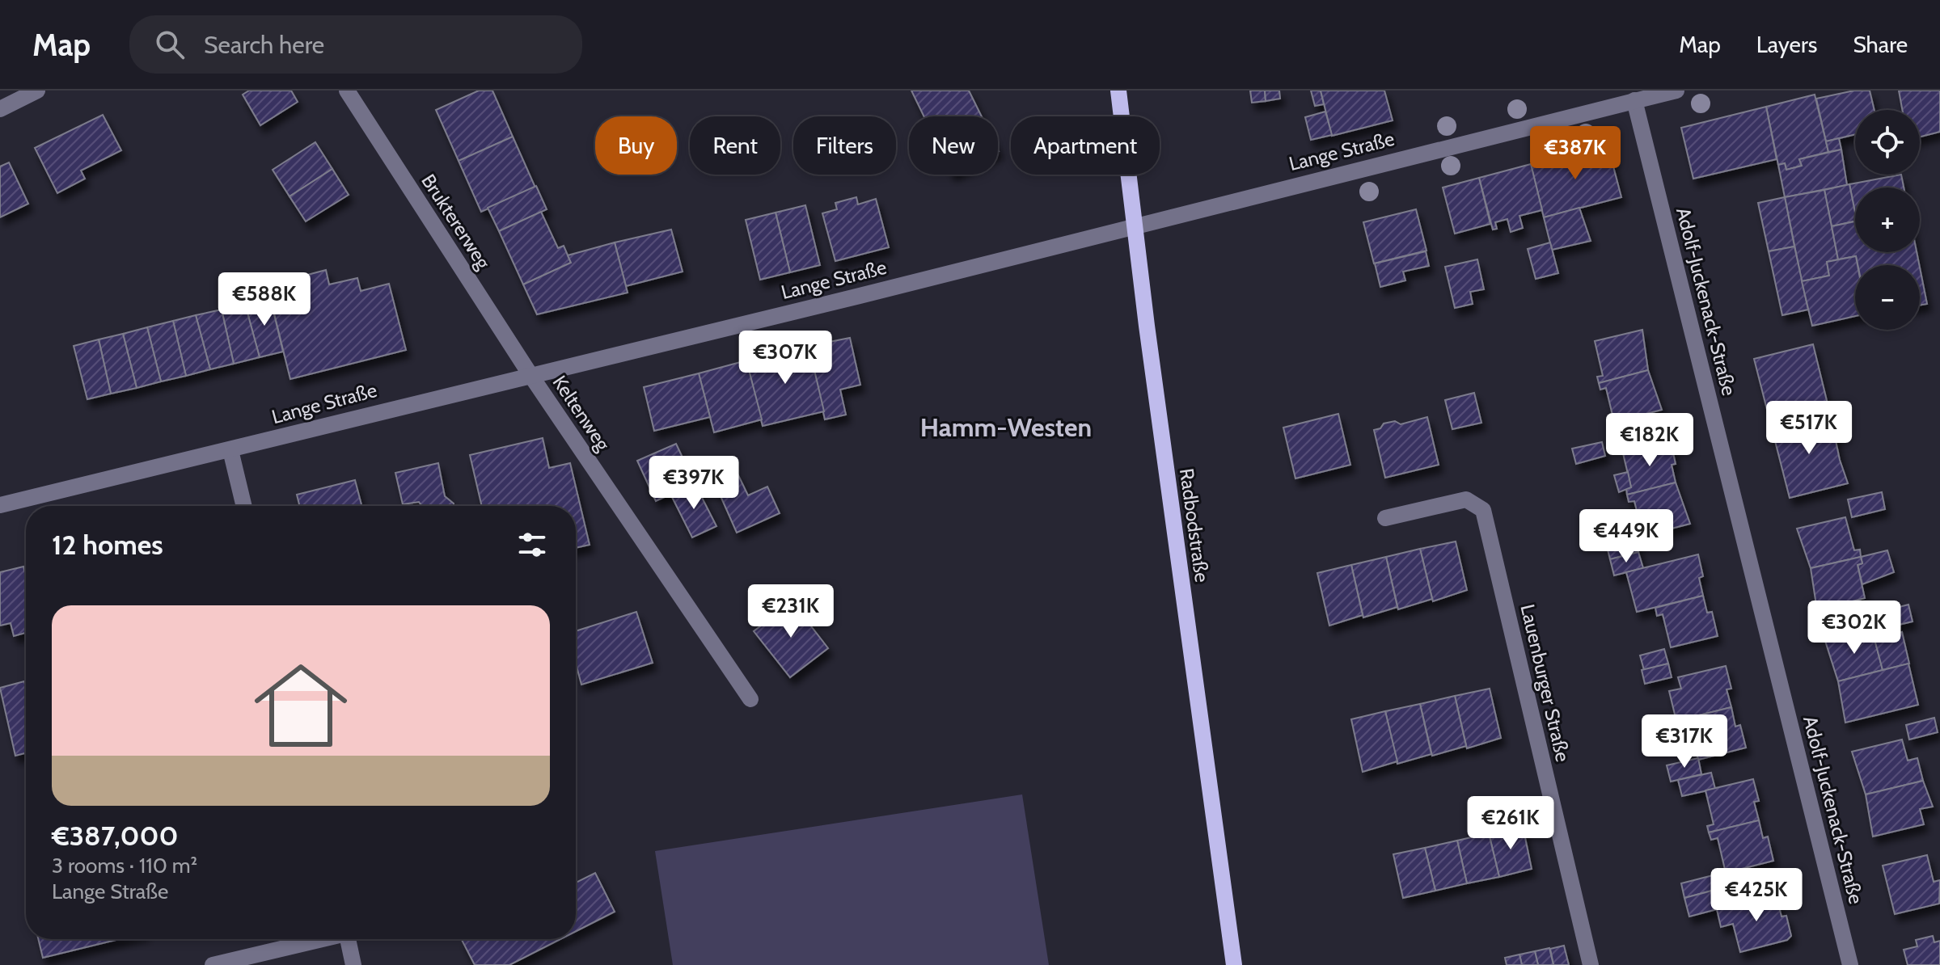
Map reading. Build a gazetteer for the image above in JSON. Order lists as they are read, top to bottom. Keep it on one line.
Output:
{"streets":{"main road":["Radbodstraße"],"street":["Lange Straße","Bruktererweg","Adolf-Juckenack-Straße","Keltenweg","Lauenburger Straße"]},"crossings":[["Lange Straße","Bruktererweg"],["Lange Straße","Adolf-Juckenack-Straße"],["Lange Straße","Keltenweg"],["Lange Straße","Radbodstraße"],["Bruktererweg","Keltenweg"]],"districts":["Hamm-Westen"],"page":{"header":"Map","search":"Search here","nav":["Map","Layers","Share"],"map_buttons":["+","−"],"chip":["Buy","Rent","Filters","New","Apartment"],"price":["€387K","€588K","€307K","€517K","€182K","€397K","€449K","€231K","€302K","€317K","€261K","€425K"],"heading":"12 homes","list":[{"name":"€387,000","note":"3 rooms · 110 m² · Lange Straße"}]}}
